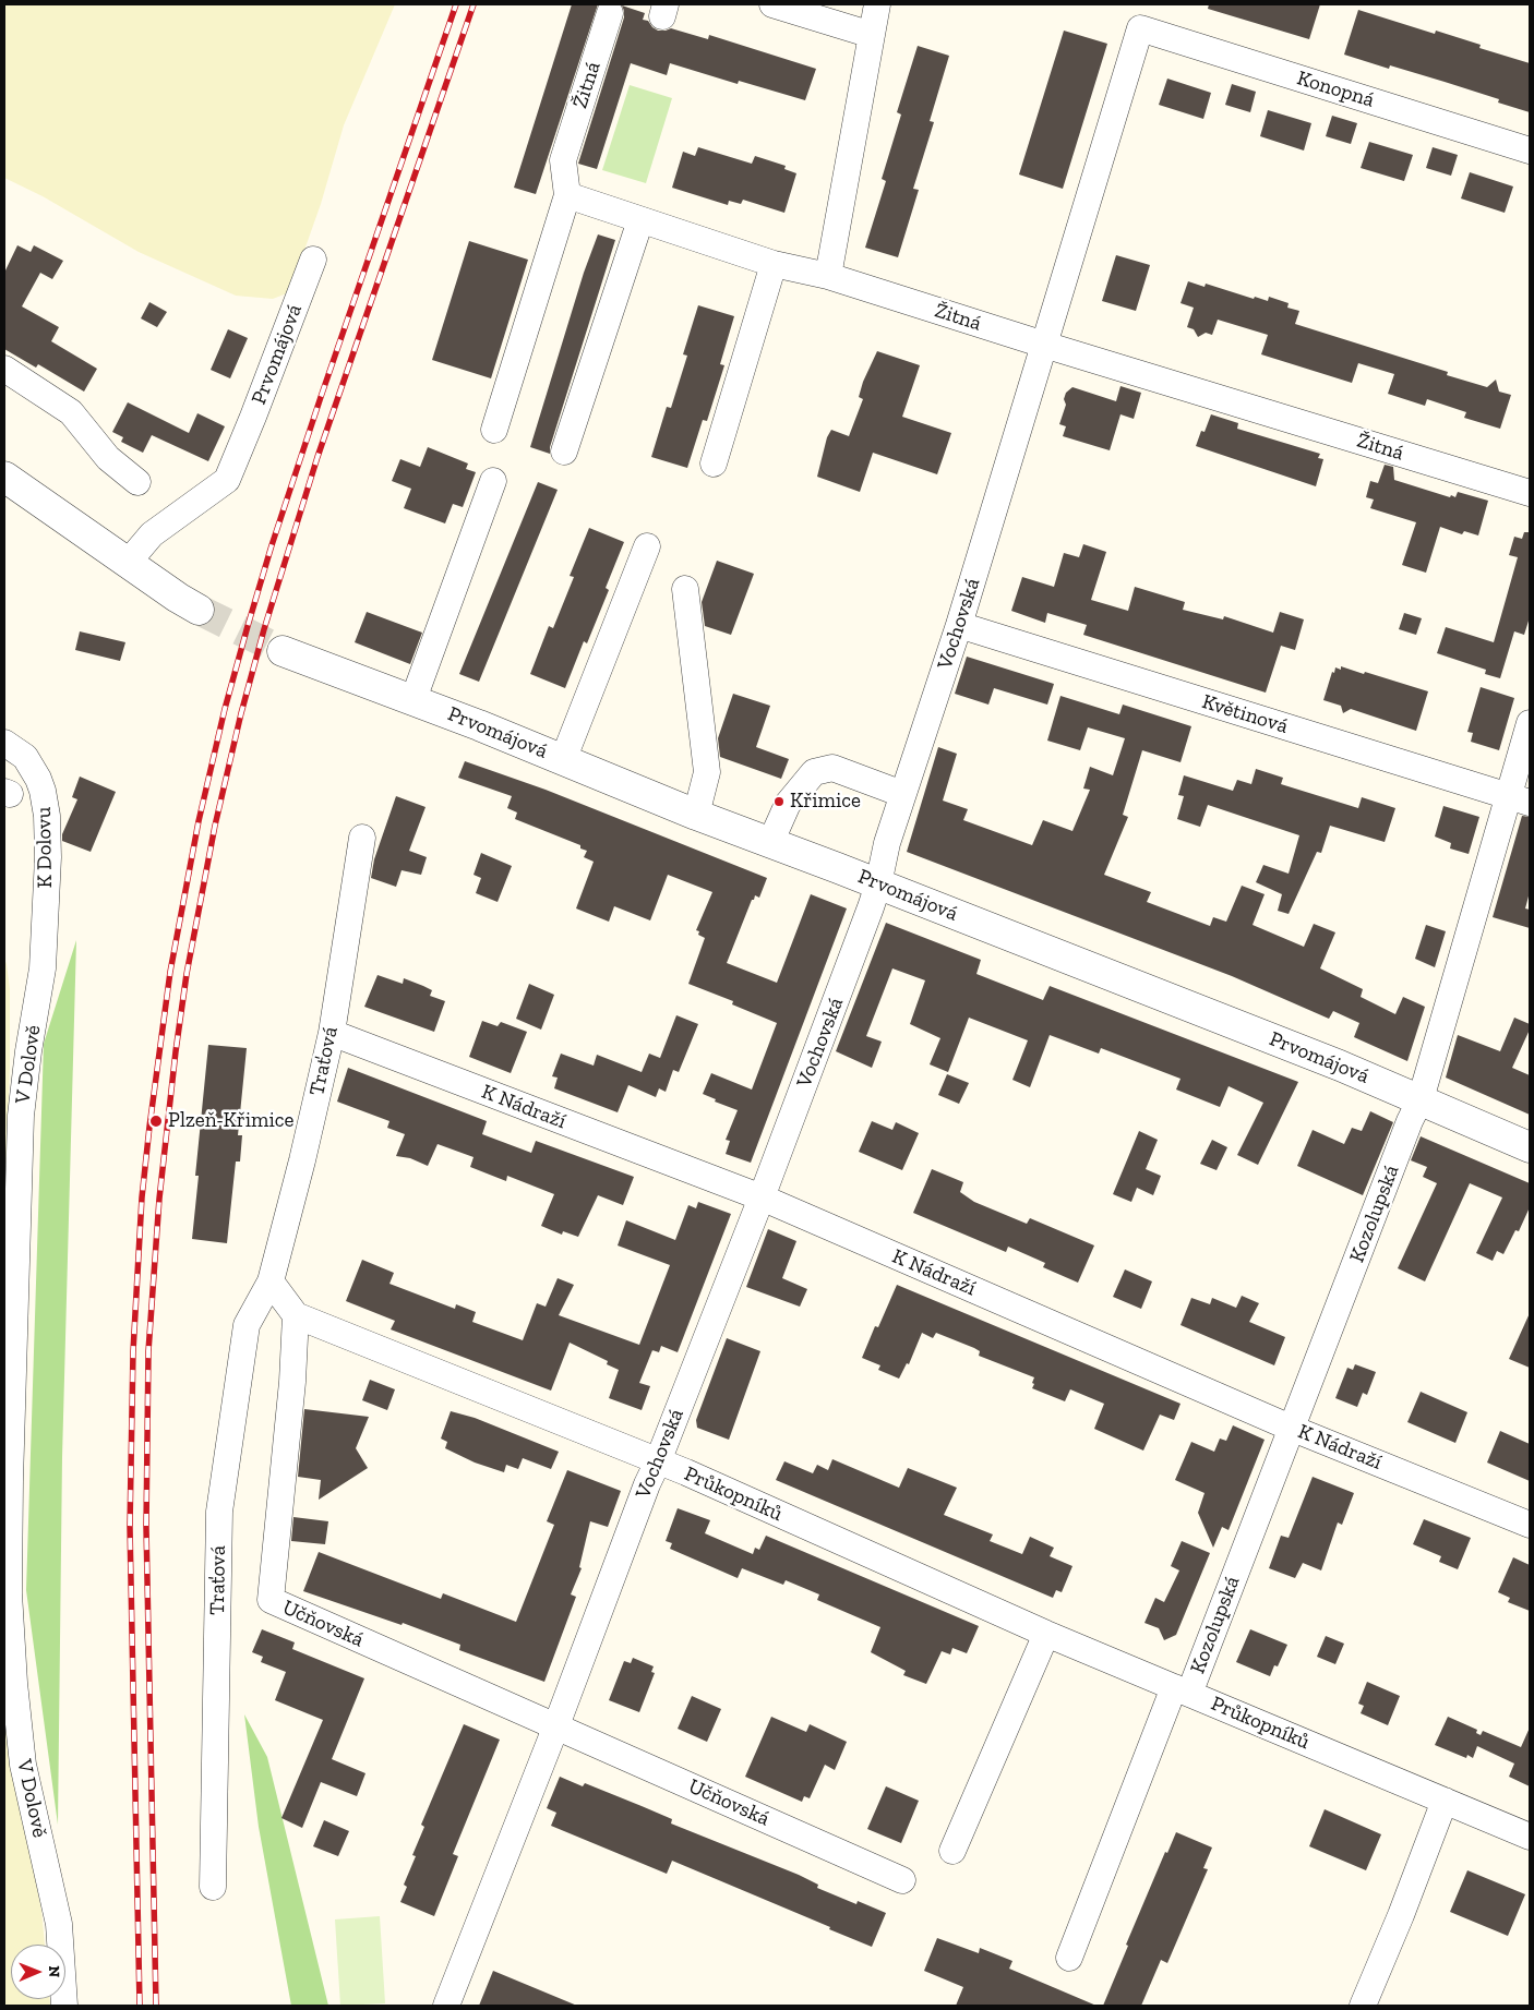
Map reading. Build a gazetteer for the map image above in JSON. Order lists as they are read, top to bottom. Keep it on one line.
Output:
{"streets":{"street":["Žitná","Konopná","Prvomájová","Vochovská","Květinová","K Dolovu","Traťová","V Dolově","K Nádraží","Kozolupská","Průkopníků","Učňovská"]},"crossings":[["Žitná","Vochovská"],["Konopná","Vochovská"],["Prvomájová","Vochovská"],["Prvomájová","Kozolupská"],["Vochovská","Květinová"],["Vochovská","K Nádraží"],["Vochovská","Průkopníků"],["Vochovská","Učňovská"],["Květinová","Kozolupská"],["K Dolovu","V Dolově"],["Traťová","K Nádraží"],["K Nádraží","Kozolupská"],["Kozolupská","Průkopníků"],["Průkopníků","Učňovská"]],"places":["Křimice","Plzeň-Křimice"],"north":"right"}
